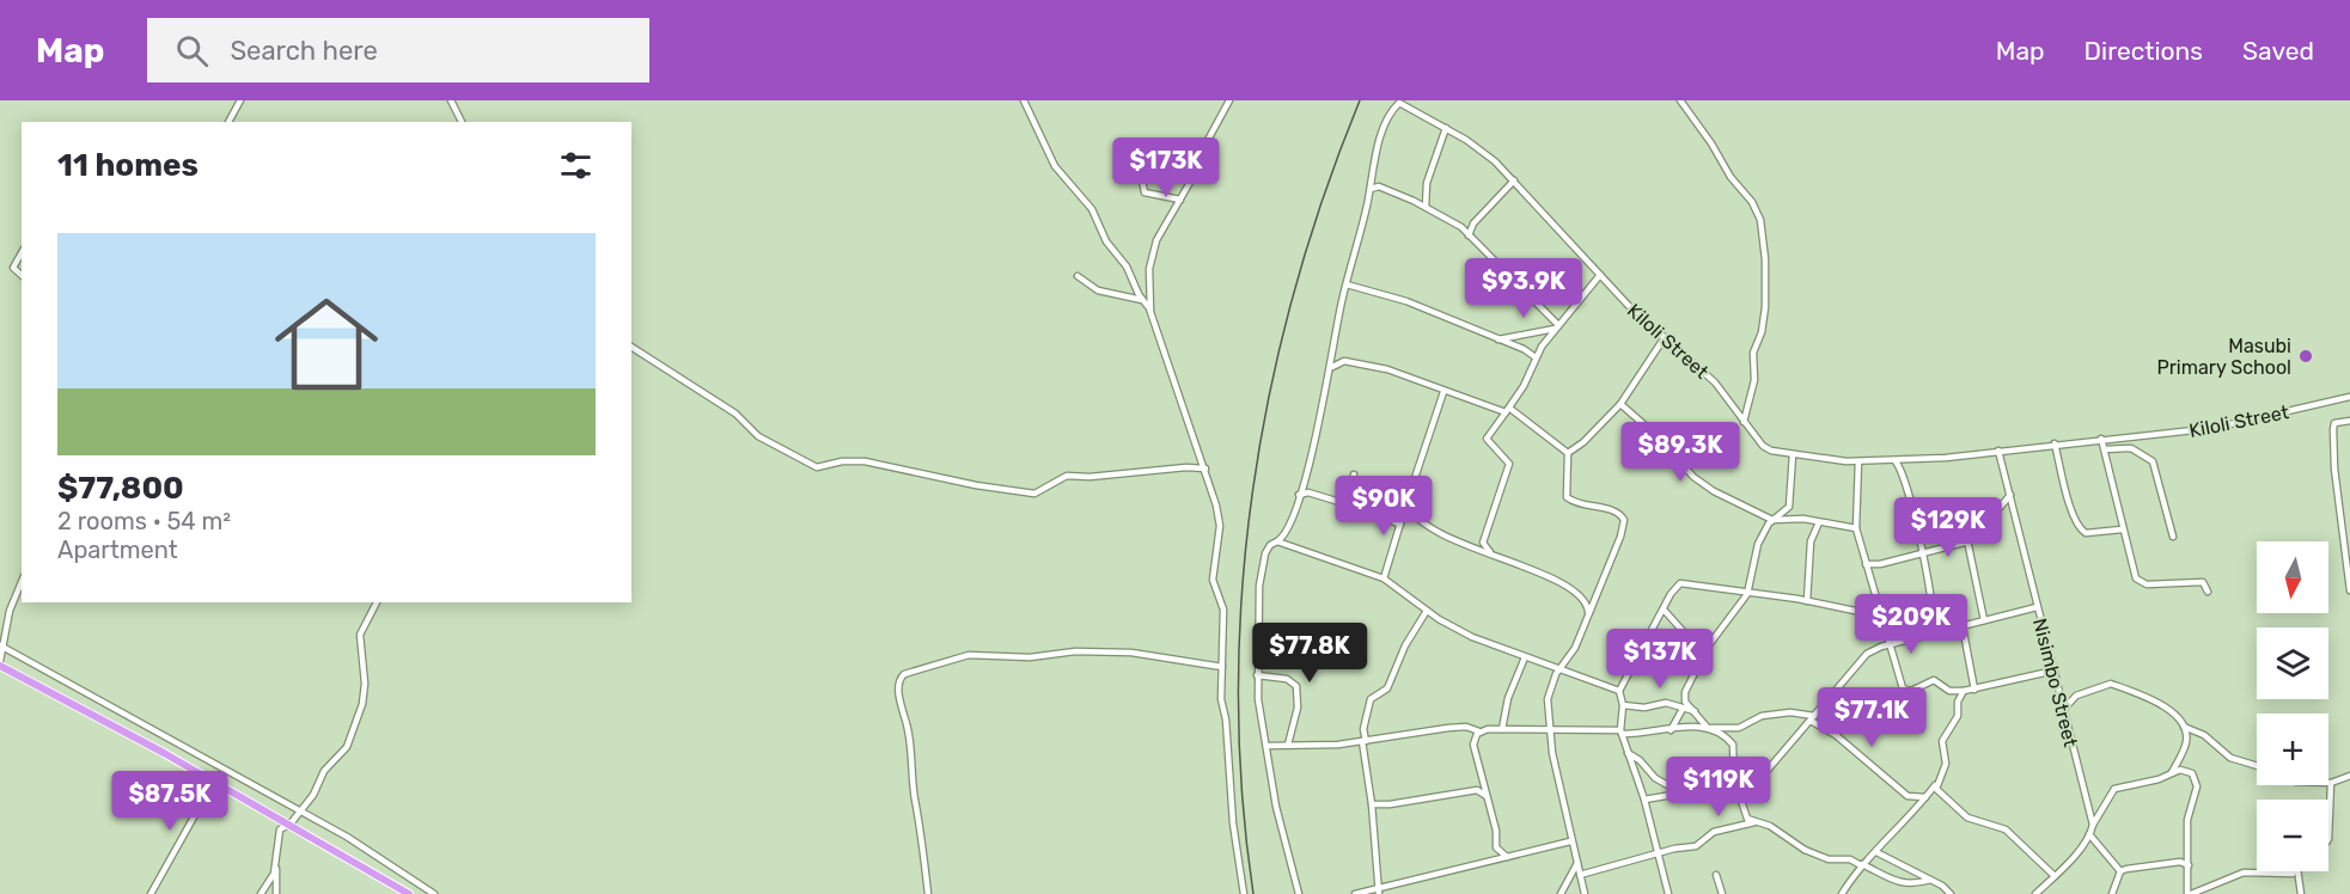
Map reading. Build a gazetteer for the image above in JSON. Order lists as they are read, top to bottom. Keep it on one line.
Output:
{"streets":{"street":["Kiloli Street","Nisimbo Street"]},"crossings":[["Kiloli Street","Nisimbo Street"]],"places":["Masubi Primary School"],"north":"bottom","page":{"header":"Map","search":"Search here","nav":["Map","Directions","Saved"],"heading":"11 homes","price":["$173K","$93.9K","$89.3K","$90K","$129K","$209K","$77.8K","$137K","$77.1K","$119K","$87.5K"],"list":[{"name":"$77,800","note":"2 rooms · 54 m² · Apartment"}],"map_buttons":["+","−"]}}
